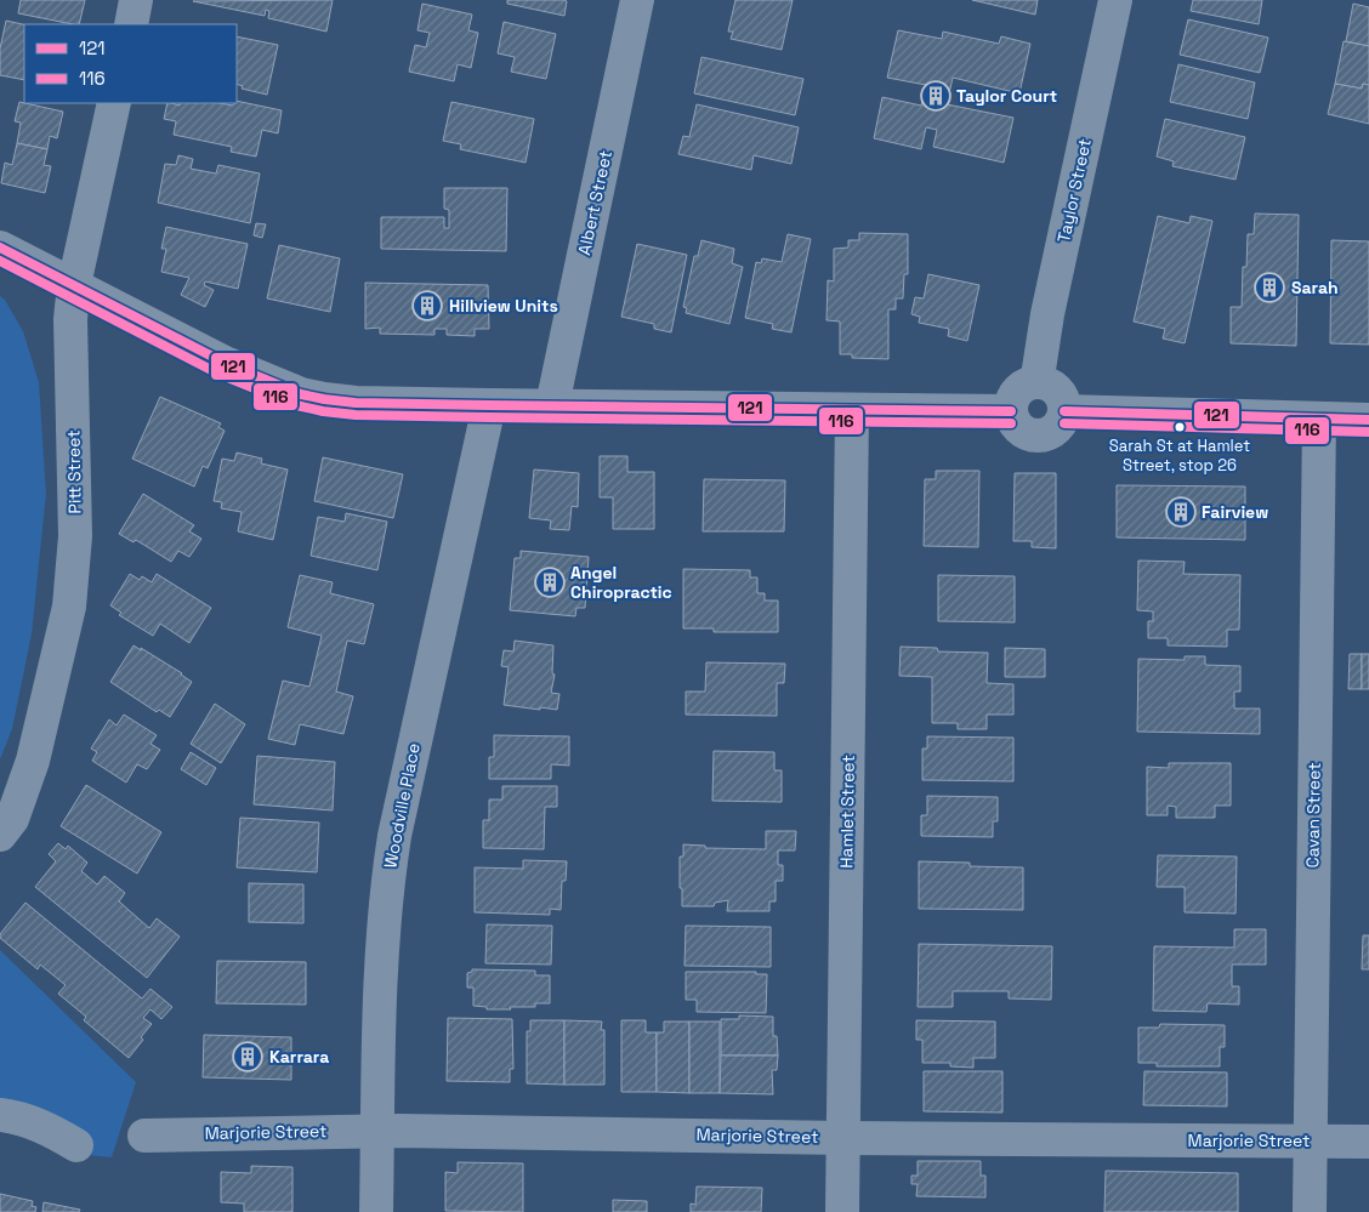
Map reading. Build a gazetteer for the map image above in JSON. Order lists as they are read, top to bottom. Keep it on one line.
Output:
{"streets":{"street":["Taylor Street","Albert Street","Pitt Street","Woodville Place","Hamlet Street","Cavan Street","Marjorie Street"]},"crossings":[["Woodville Place","Marjorie Street"],["Hamlet Street","Marjorie Street"],["Cavan Street","Marjorie Street"]],"places":{"building":["Taylor Court","Sarah","Hillview Units","Fairview","Angel Chiropractic","Karrara"],"other":["Sarah St at Hamlet Street, stop 26"]},"lines":["transit line 121","transit line 116"],"legend":["121","116"]}
